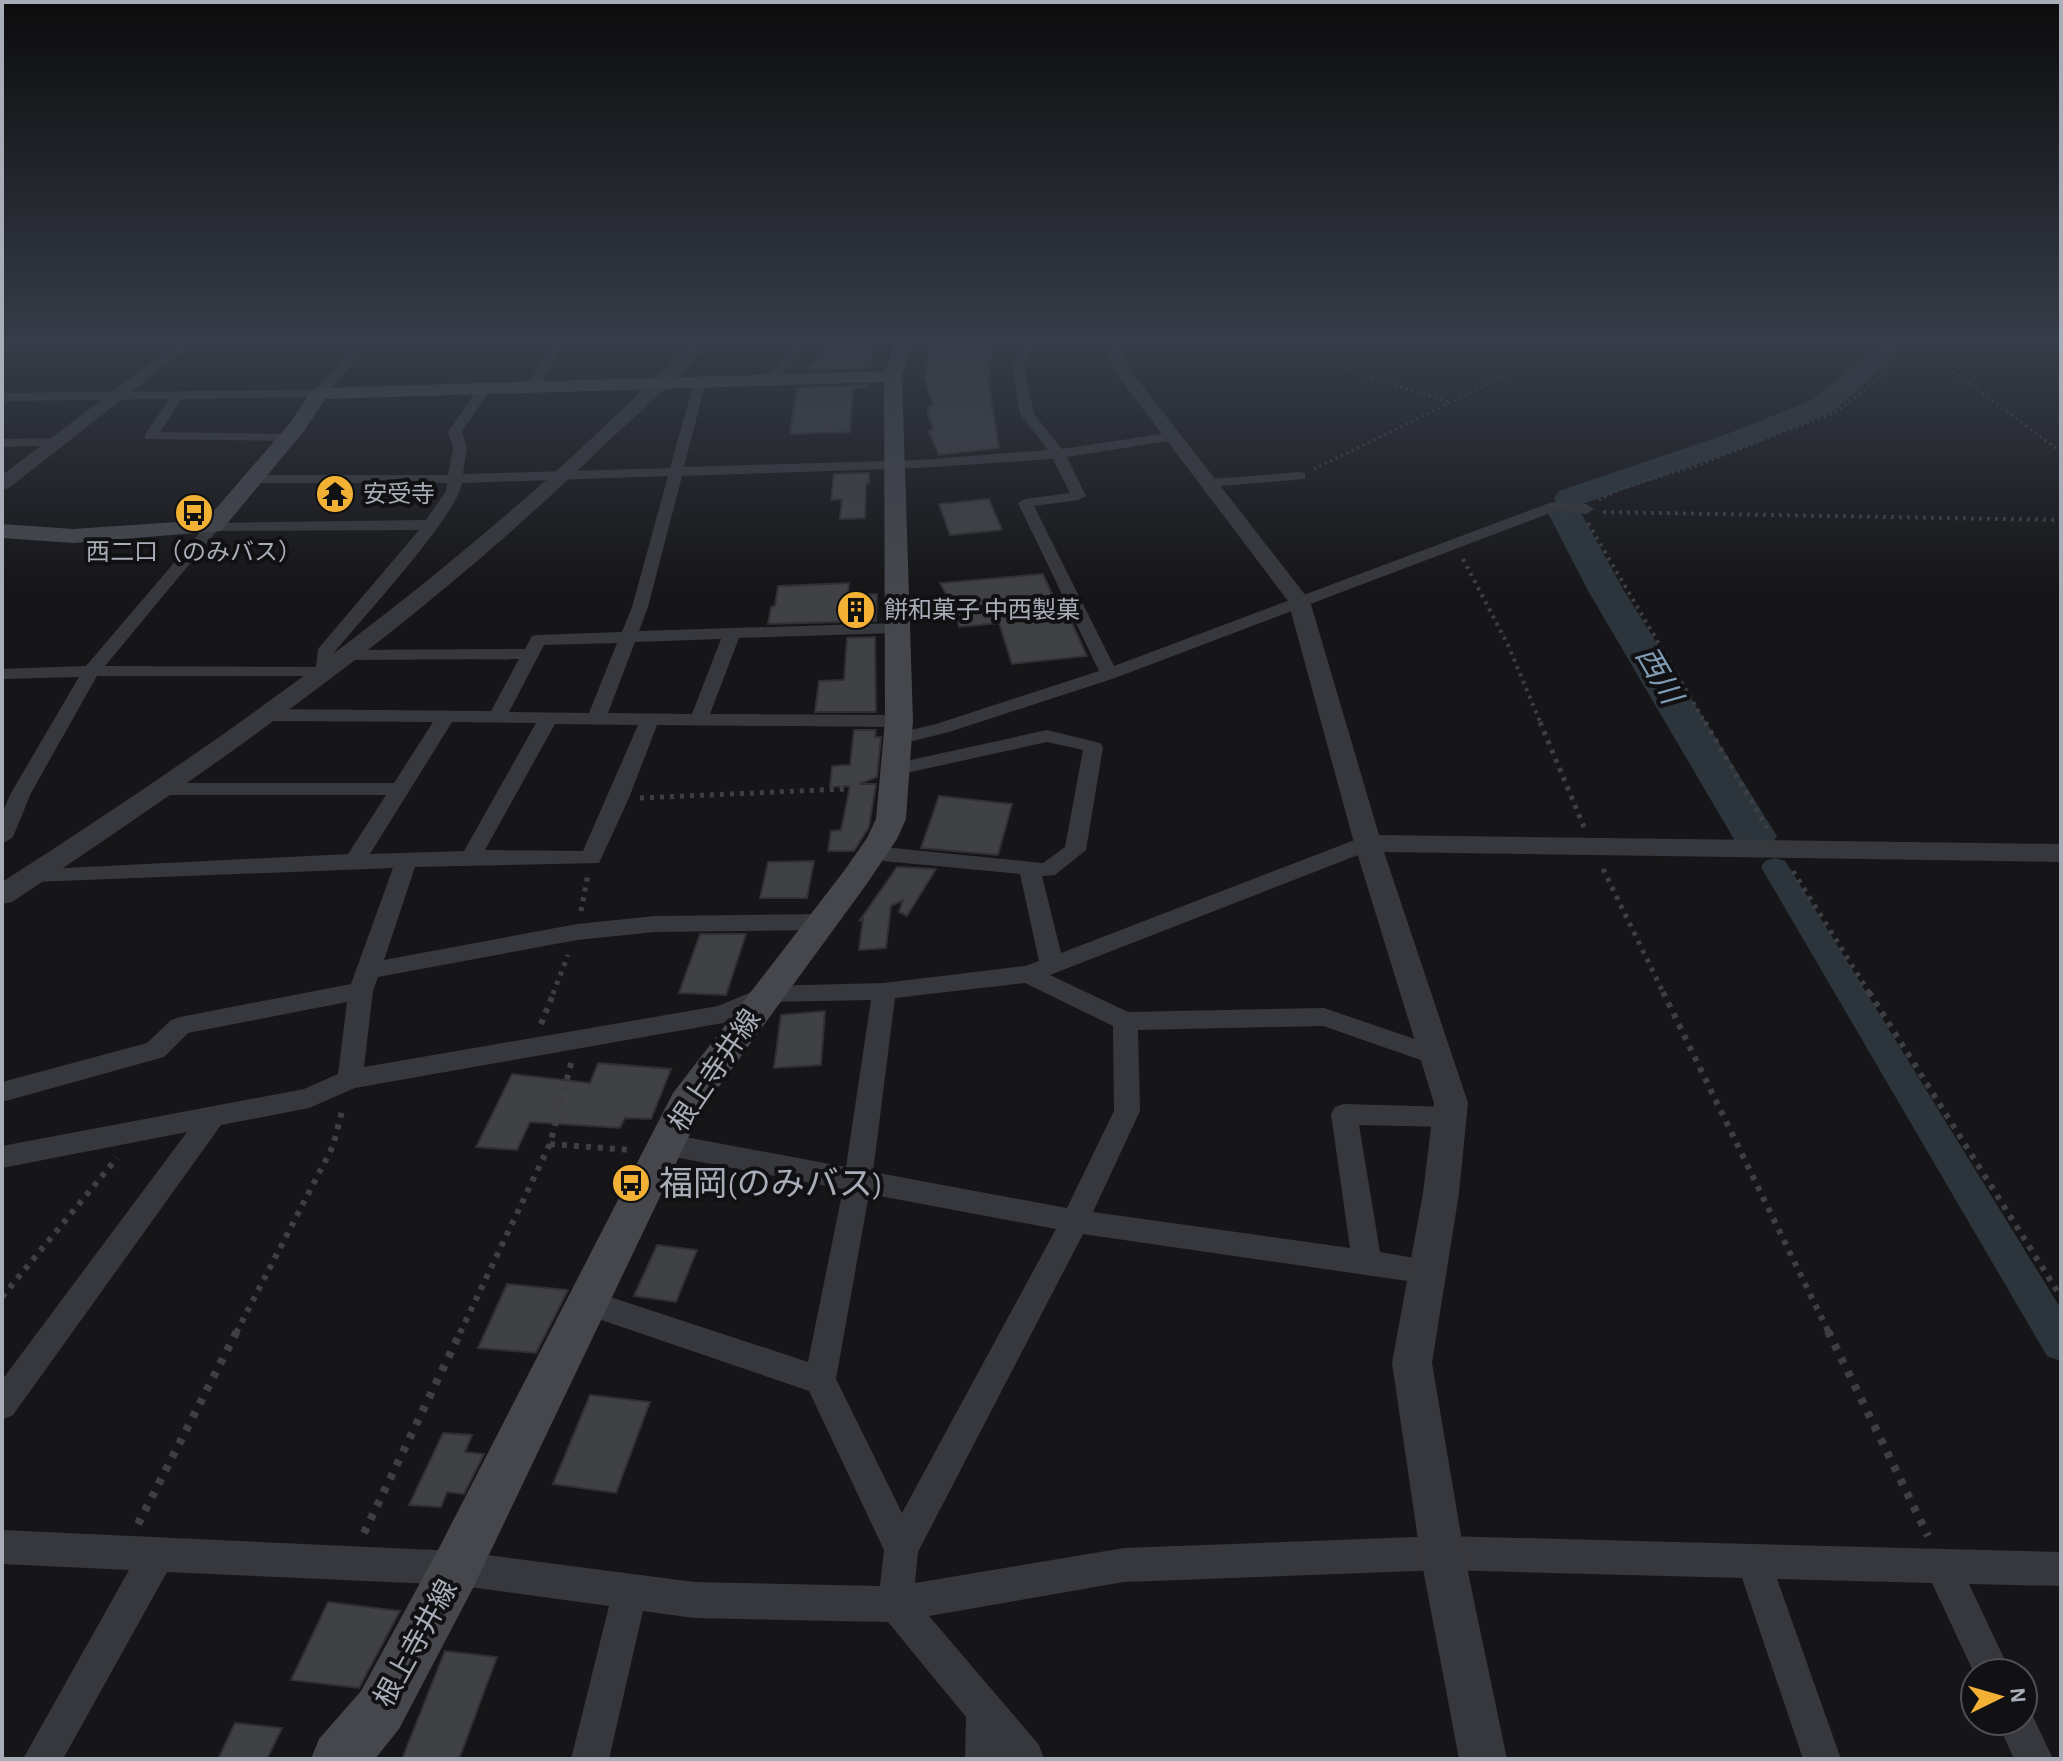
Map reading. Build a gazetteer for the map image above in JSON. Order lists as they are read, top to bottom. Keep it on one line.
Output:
{"streets":{"main road":["根上寺井線"]},"water":["西川"],"places":{"temple":["安受寺"],"bus stop":["西二口（のみバス）","福岡(のみバス)"],"building":["餅和菓子 中西製菓"]},"north":"right"}
